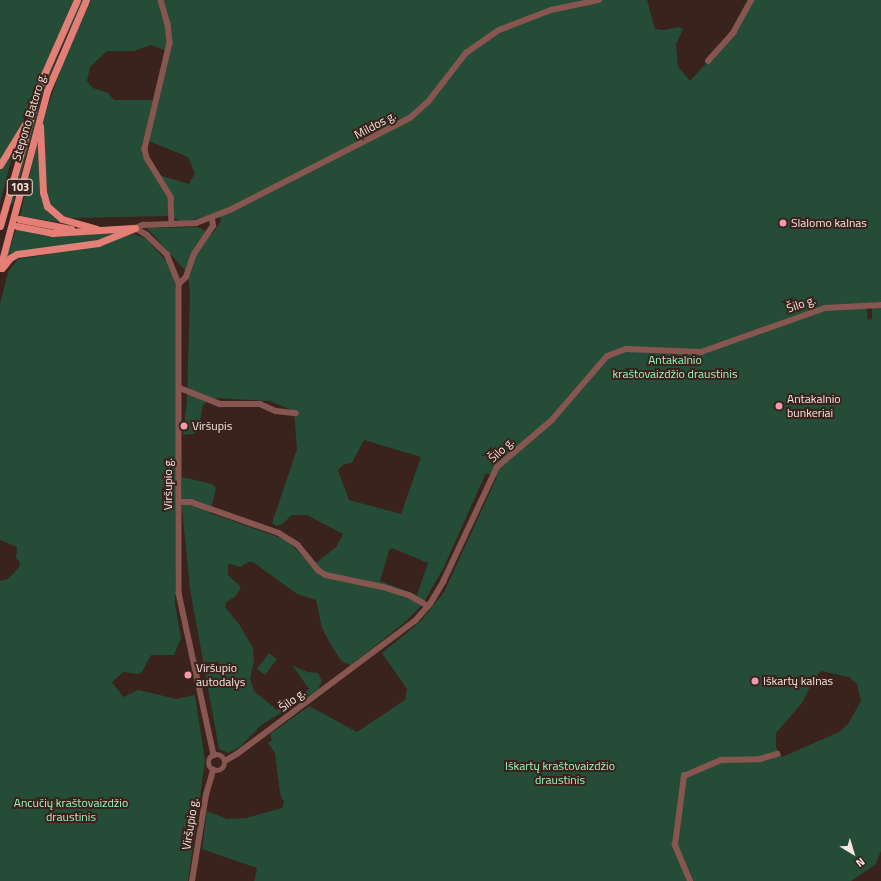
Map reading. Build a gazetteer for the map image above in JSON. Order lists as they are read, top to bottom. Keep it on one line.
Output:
{"streets":{"main road":["Stepono Batoro g.","103"],"street":["Mildos g.","Šilo g.","Viršupio g."]},"crossings":[["Mildos g.","Viršupio g."],["Šilo g.","Viršupio g."]],"parks":["Antakalnio kraštovaizdžio draustinis","Iškartų kraštovaizdžio draustinis","Ancučių kraštovaizdžio draustinis"],"places":["Slalomo kalnas","Antakalnio bunkeriai","Viršupis","Viršupio autodalys","Iškartų kalnas"],"north":"bottom right"}
